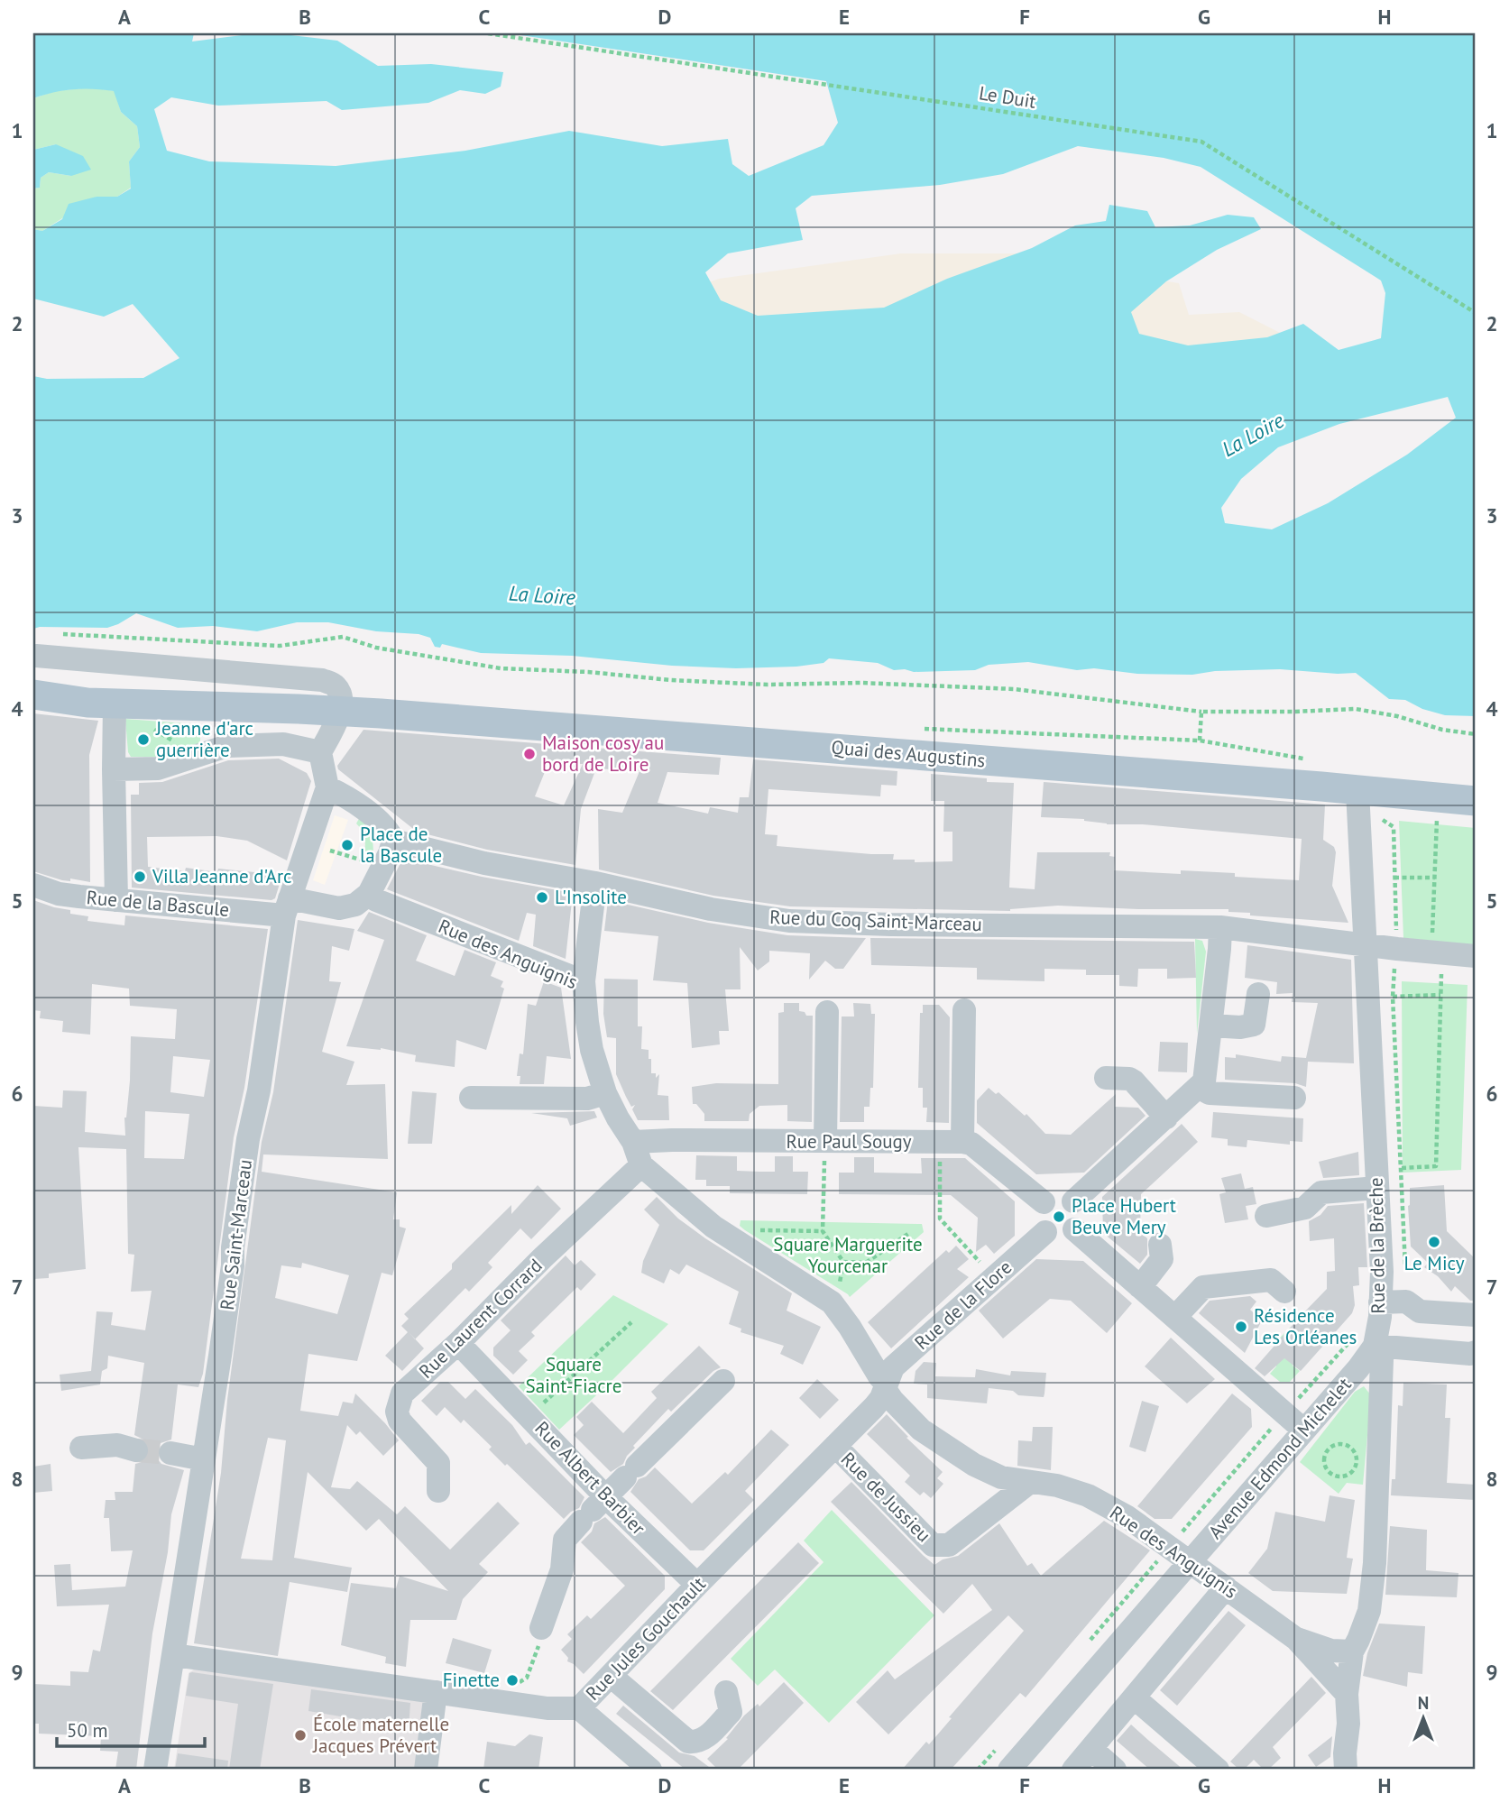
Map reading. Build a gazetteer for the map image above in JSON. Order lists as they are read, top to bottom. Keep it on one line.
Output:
{"streets":{"main road":["Quai des Augustins"],"street":["Rue de la Bascule","Rue du Coq Saint-Marceau","Rue des Anguignis","Rue Paul Sougy","Rue Saint-Marceau","Rue de la Brèche","Rue de la Flore","Rue Laurent Corrard","Avenue Edmond Michelet","Rue Albert Barbier","Rue de Jussieu","Rue Jules Gouchault"],"path":["Le Duit"]},"crossings":[["Quai des Augustins","Rue de la Brèche"],["Rue de la Bascule","Rue Saint-Marceau"],["Rue du Coq Saint-Marceau","Rue de la Brèche"],["Rue des Anguignis","Rue Paul Sougy"],["Rue des Anguignis","Rue de la Brèche"],["Rue des Anguignis","Rue de la Flore"],["Rue des Anguignis","Rue Laurent Corrard"],["Rue des Anguignis","Avenue Edmond Michelet"],["Rue des Anguignis","Rue de Jussieu"],["Rue des Anguignis","Rue Jules Gouchault"],["Rue Saint-Marceau","Rue Jules Gouchault"],["Rue de la Brèche","Avenue Edmond Michelet"],["Rue de la Flore","Rue Jules Gouchault"],["Rue Laurent Corrard","Rue Albert Barbier"],["Rue Albert Barbier","Rue Jules Gouchault"],["Rue de Jussieu","Rue Jules Gouchault"]],"water":["La Loire"],"parks":["Square Marguerite Yourcenar","Square Saint-Fiacre"],"places":["Jeanne d'arc guerrière","Maison cosy au bord de Loire","Place de la Bascule","Villa Jeanne d'Arc","L'Insolite","Place Hubert Beuve Mery","Le Micy","Résidence Les Orléanes","Finette","École maternelle Jacques Prévert"],"scale_bar":"50 m","north":"top","grid":{"columns":["A","B","C","D","E","F","G","H"],"rows":["1","2","3","4","5","6","7","8","9"]}}
